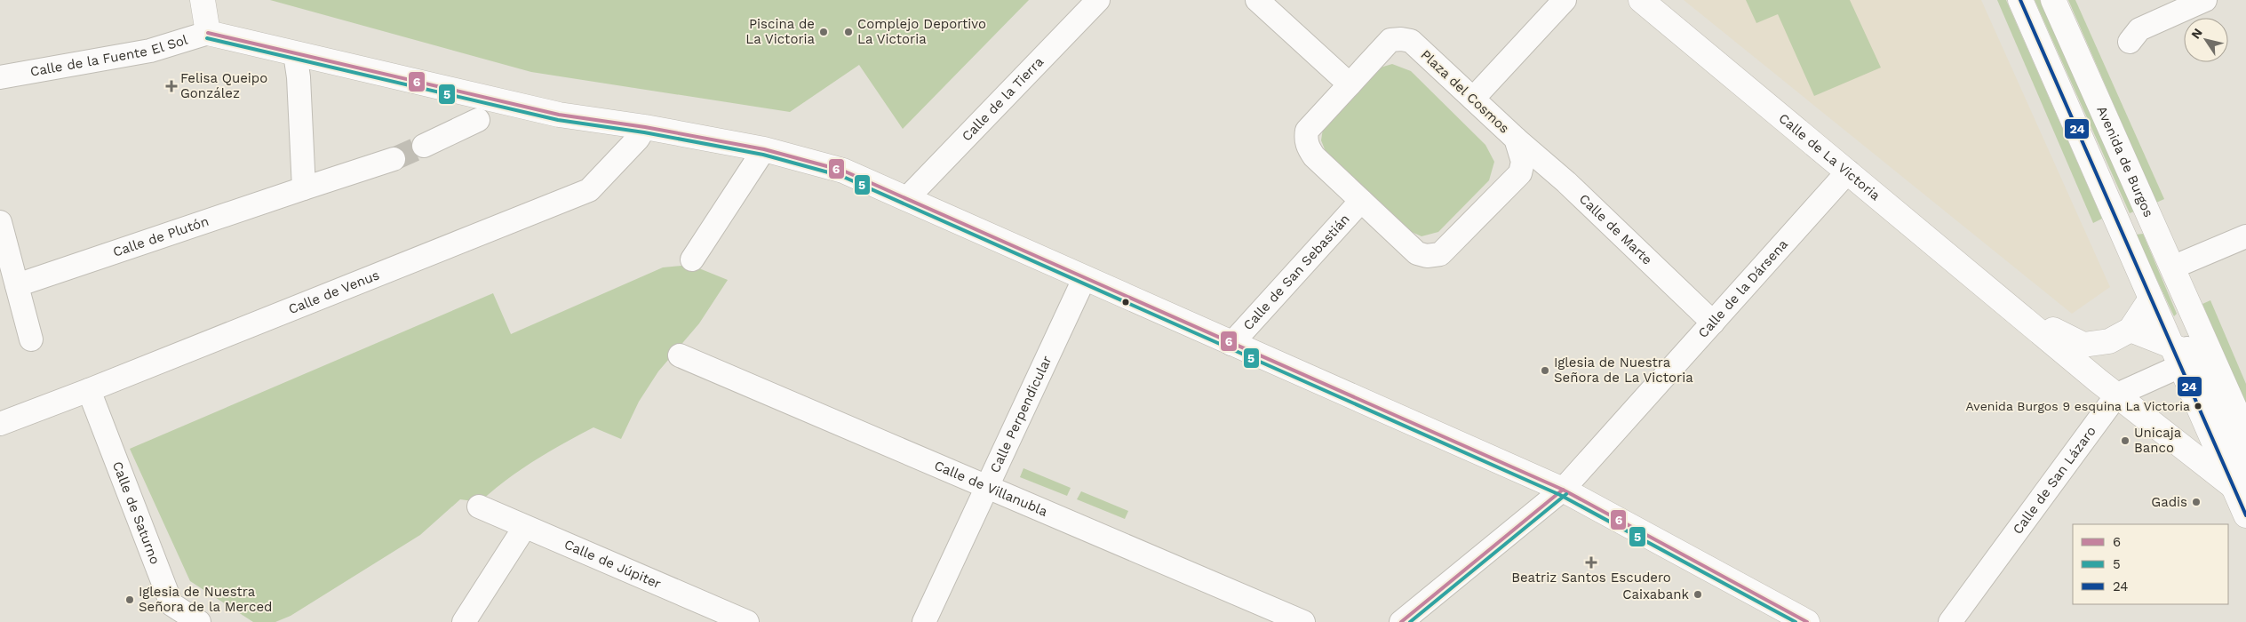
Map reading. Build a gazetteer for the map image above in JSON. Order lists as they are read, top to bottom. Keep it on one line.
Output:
{"streets":{"main road":["Calle de La Victoria","Avenida de Burgos"],"street":["Calle de la Fuente El Sol","Plaza del Cosmos","Calle de la Tierra","Calle de Marte","Calle de Plutón","Calle de San Sebastián","Calle de la Dársena","Calle de Venus","Calle Perpendicular","Calle de San Lázaro","Calle de Villanubla","Calle de Saturno","Calle de Júpiter"]},"crossings":[["Plaza del Cosmos","Calle de Marte"],["Plaza del Cosmos","Calle de San Sebastián"],["Calle de La Victoria","Calle de la Dársena"],["Calle de La Victoria","Calle de San Lázaro"],["Calle de Marte","Calle de la Dársena"],["Calle de Venus","Calle de Saturno"],["Calle Perpendicular","Calle de Villanubla"]],"places":{"other":["Piscina de La Victoria","Complejo Deportivo La Victoria","Iglesia de Nuestra Señora de La Victoria","Avenida Burgos 9 esquina La Victoria","Unicaja Banco","Gadis","Caixabank","Iglesia de Nuestra Señora de la Merced"],"health":["Felisa Queipo González","Beatriz Santos Escudero"]},"lines":["transit line 24","transit line 6","transit line 5"],"legend":["6","5","24"],"north":"top left"}
